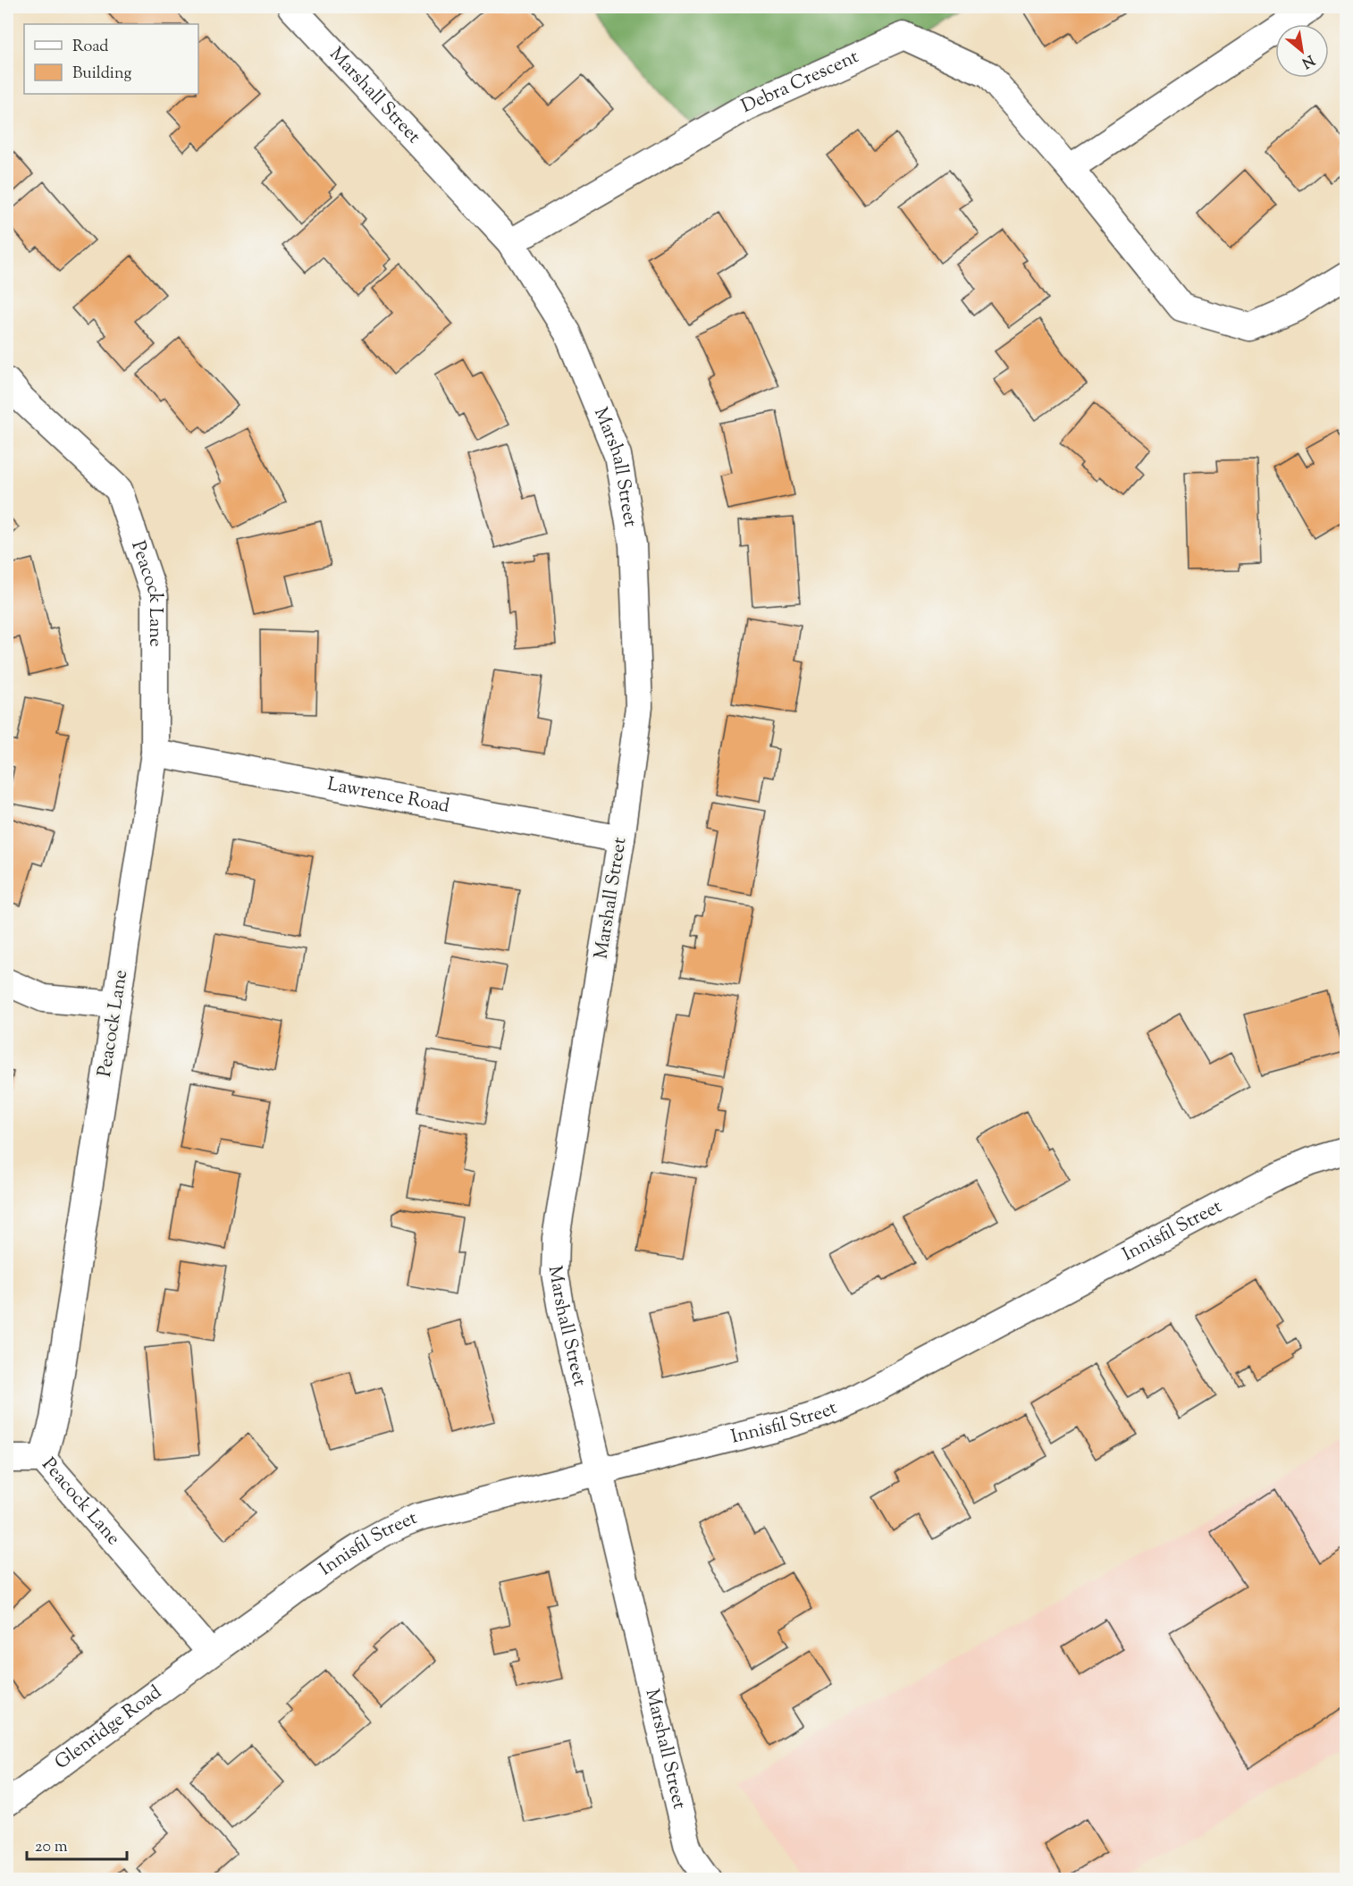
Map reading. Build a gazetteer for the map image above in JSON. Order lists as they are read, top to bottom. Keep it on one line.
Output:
{"streets":{"street":["Debra Crescent","Marshall Street","Peacock Lane","Lawrence Road","Innisfil Street","Glenridge Road"]},"crossings":[["Debra Crescent","Marshall Street"],["Marshall Street","Lawrence Road"],["Marshall Street","Innisfil Street"],["Peacock Lane","Lawrence Road"],["Peacock Lane","Innisfil Street"],["Peacock Lane","Glenridge Road"],["Innisfil Street","Glenridge Road"]],"legend":["Road","Building"],"scale_bar":"20 m","north":"bottom right"}
